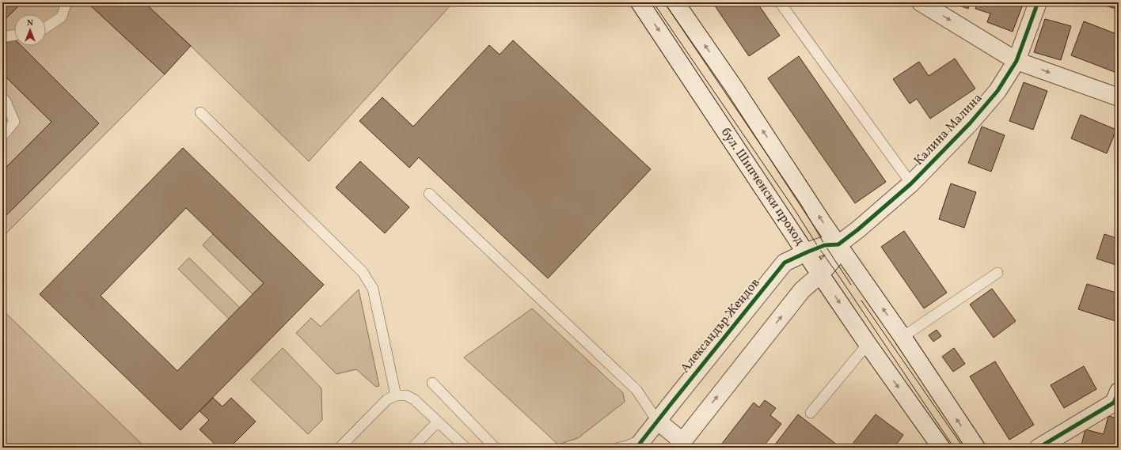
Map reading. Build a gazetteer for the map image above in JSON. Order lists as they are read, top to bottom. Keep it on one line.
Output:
{"streets":{"street":["Калина Малина","бул. Шипченски проход","Александър Жендов"]},"crossings":[["Калина Малина","Александър Жендов"],["бул. Шипченски проход","Александър Жендов"]],"north":"top"}
